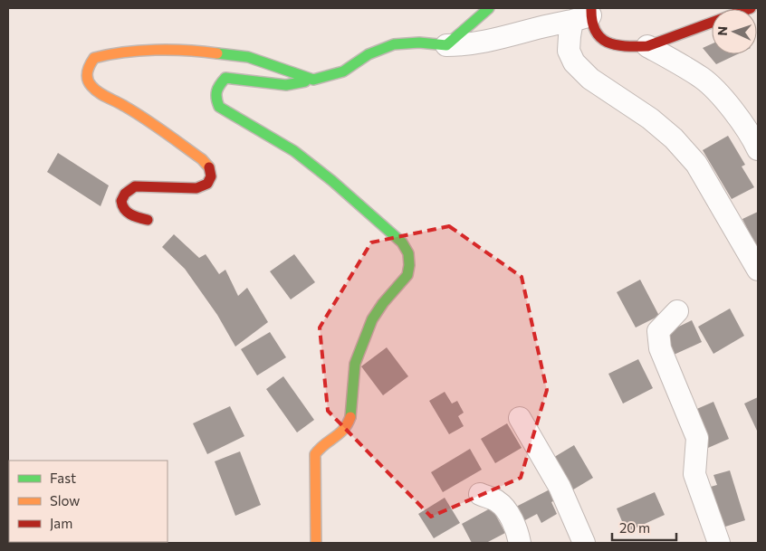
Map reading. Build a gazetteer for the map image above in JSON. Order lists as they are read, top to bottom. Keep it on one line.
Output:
{"legend":["Fast","Slow","Jam"],"scale_bar":"20 m","north":"left"}
